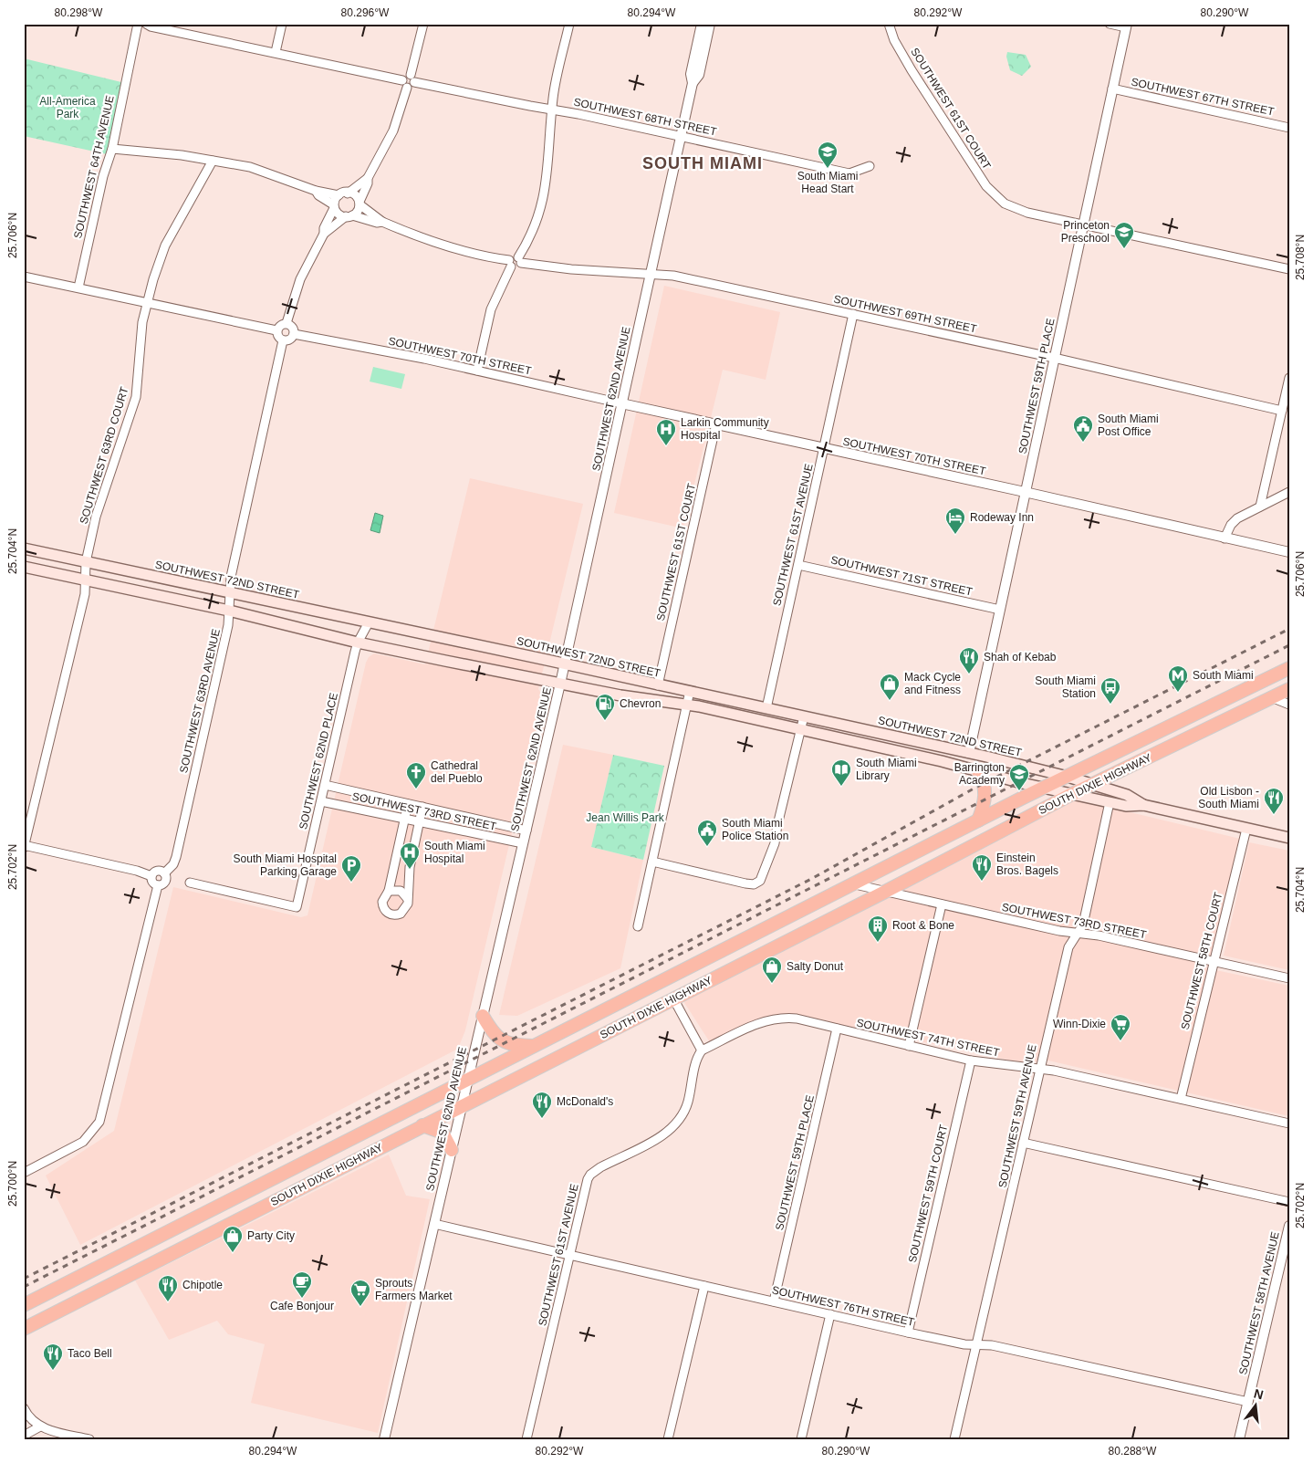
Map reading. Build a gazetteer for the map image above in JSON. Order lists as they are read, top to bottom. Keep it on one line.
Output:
{"streets":{"highway":["SOUTH DIXIE HIGHWAY"],"main road":["SOUTHWEST 72ND STREET"],"street":["SOUTHWEST 67TH STREET","SOUTHWEST 61ST COURT","SOUTHWEST 68TH STREET","SOUTHWEST 64TH AVENUE","SOUTHWEST 69TH STREET","SOUTHWEST 70TH STREET","SOUTHWEST 59TH PLACE","SOUTHWEST 62ND AVENUE","SOUTHWEST 63RD COURT","SOUTHWEST 61ST AVENUE","SOUTHWEST 71ST STREET","SOUTHWEST 63RD AVENUE","SOUTHWEST 62ND PLACE","SOUTHWEST 73RD STREET","SOUTHWEST 58TH COURT","SOUTHWEST 74TH STREET","SOUTHWEST 59TH AVENUE","SOUTHWEST 59TH COURT","SOUTHWEST 58TH AVENUE","SOUTHWEST 76TH STREET"]},"crossings":[["SOUTHWEST 67TH STREET","SOUTHWEST 59TH PLACE"],["SOUTHWEST 61ST COURT","SOUTHWEST 70TH STREET"],["SOUTHWEST 61ST COURT","SOUTHWEST 59TH PLACE"],["SOUTHWEST 61ST COURT","SOUTHWEST 72ND STREET"],["SOUTHWEST 68TH STREET","SOUTHWEST 62ND AVENUE"],["SOUTHWEST 69TH STREET","SOUTHWEST 59TH PLACE"],["SOUTHWEST 69TH STREET","SOUTHWEST 62ND AVENUE"],["SOUTHWEST 69TH STREET","SOUTHWEST 61ST AVENUE"],["SOUTHWEST 70TH STREET","SOUTHWEST 59TH PLACE"],["SOUTHWEST 70TH STREET","SOUTHWEST 62ND AVENUE"],["SOUTHWEST 70TH STREET","SOUTHWEST 61ST AVENUE"],["SOUTHWEST 70TH STREET","SOUTHWEST 63RD AVENUE"],["SOUTHWEST 59TH PLACE","SOUTHWEST 71ST STREET"],["SOUTHWEST 59TH PLACE","SOUTHWEST 72ND STREET"],["SOUTHWEST 59TH PLACE","SOUTHWEST 74TH STREET"],["SOUTHWEST 59TH PLACE","SOUTHWEST 76TH STREET"],["SOUTHWEST 62ND AVENUE","SOUTHWEST 72ND STREET"],["SOUTHWEST 62ND AVENUE","SOUTH DIXIE HIGHWAY"],["SOUTHWEST 62ND AVENUE","SOUTHWEST 73RD STREET"],["SOUTHWEST 62ND AVENUE","SOUTHWEST 76TH STREET"],["SOUTHWEST 63RD COURT","SOUTHWEST 72ND STREET"],["SOUTHWEST 61ST AVENUE","SOUTHWEST 71ST STREET"],["SOUTHWEST 61ST AVENUE","SOUTHWEST 72ND STREET"],["SOUTHWEST 61ST AVENUE","SOUTHWEST 74TH STREET"],["SOUTHWEST 61ST AVENUE","SOUTHWEST 76TH STREET"],["SOUTHWEST 72ND STREET","SOUTHWEST 63RD AVENUE"],["SOUTHWEST 72ND STREET","SOUTHWEST 62ND PLACE"],["SOUTHWEST 72ND STREET","SOUTH DIXIE HIGHWAY"],["SOUTHWEST 72ND STREET","SOUTHWEST 58TH COURT"],["SOUTHWEST 72ND STREET","SOUTHWEST 59TH AVENUE"],["SOUTHWEST 62ND PLACE","SOUTHWEST 73RD STREET"],["SOUTH DIXIE HIGHWAY","SOUTHWEST 73RD STREET"],["SOUTHWEST 73RD STREET","SOUTHWEST 58TH COURT"],["SOUTHWEST 73RD STREET","SOUTHWEST 59TH AVENUE"],["SOUTHWEST 58TH COURT","SOUTHWEST 74TH STREET"],["SOUTHWEST 74TH STREET","SOUTHWEST 59TH AVENUE"],["SOUTHWEST 74TH STREET","SOUTHWEST 59TH COURT"],["SOUTHWEST 59TH AVENUE","SOUTHWEST 76TH STREET"],["SOUTHWEST 59TH COURT","SOUTHWEST 76TH STREET"],["SOUTHWEST 58TH AVENUE","SOUTHWEST 76TH STREET"]],"districts":["SOUTH MIAMI"],"parks":["All-America Park","Jean Willis Park"],"places":{"school or university":["South Miami Head Start","Princeton Preschool","Barrington Academy"],"public building":["South Miami Post Office","South Miami Police Station"],"hospital":["Larkin Community Hospital","South Miami Hospital"],"hotel":["Rodeway Inn"],"restaurant":["Shah of Kebab","Old Lisbon - South Miami","Einstein Bros. Bagels","McDonald's","Chipotle","Taco Bell"],"metro station":["South Miami"],"shop":["Mack Cycle and Fitness","Salty Donut","Party City"],"bus stop":["South Miami Station"],"fuel station":["Chevron"],"library":["South Miami Library"],"church":["Cathedral del Pueblo"],"parking":["South Miami Hospital Parking Garage"],"building":["Root & Bone"],"supermarket":["Winn-Dixie","Sprouts Farmers Market"],"cafe":["Cafe Bonjour"]},"north":"top","coordinates":["80.298°W","80.296°W","80.294°W","80.292°W","80.290°W","25.706°N","25.708°N","25.704°N","25.702°N","25.700°N","80.288°W"]}
